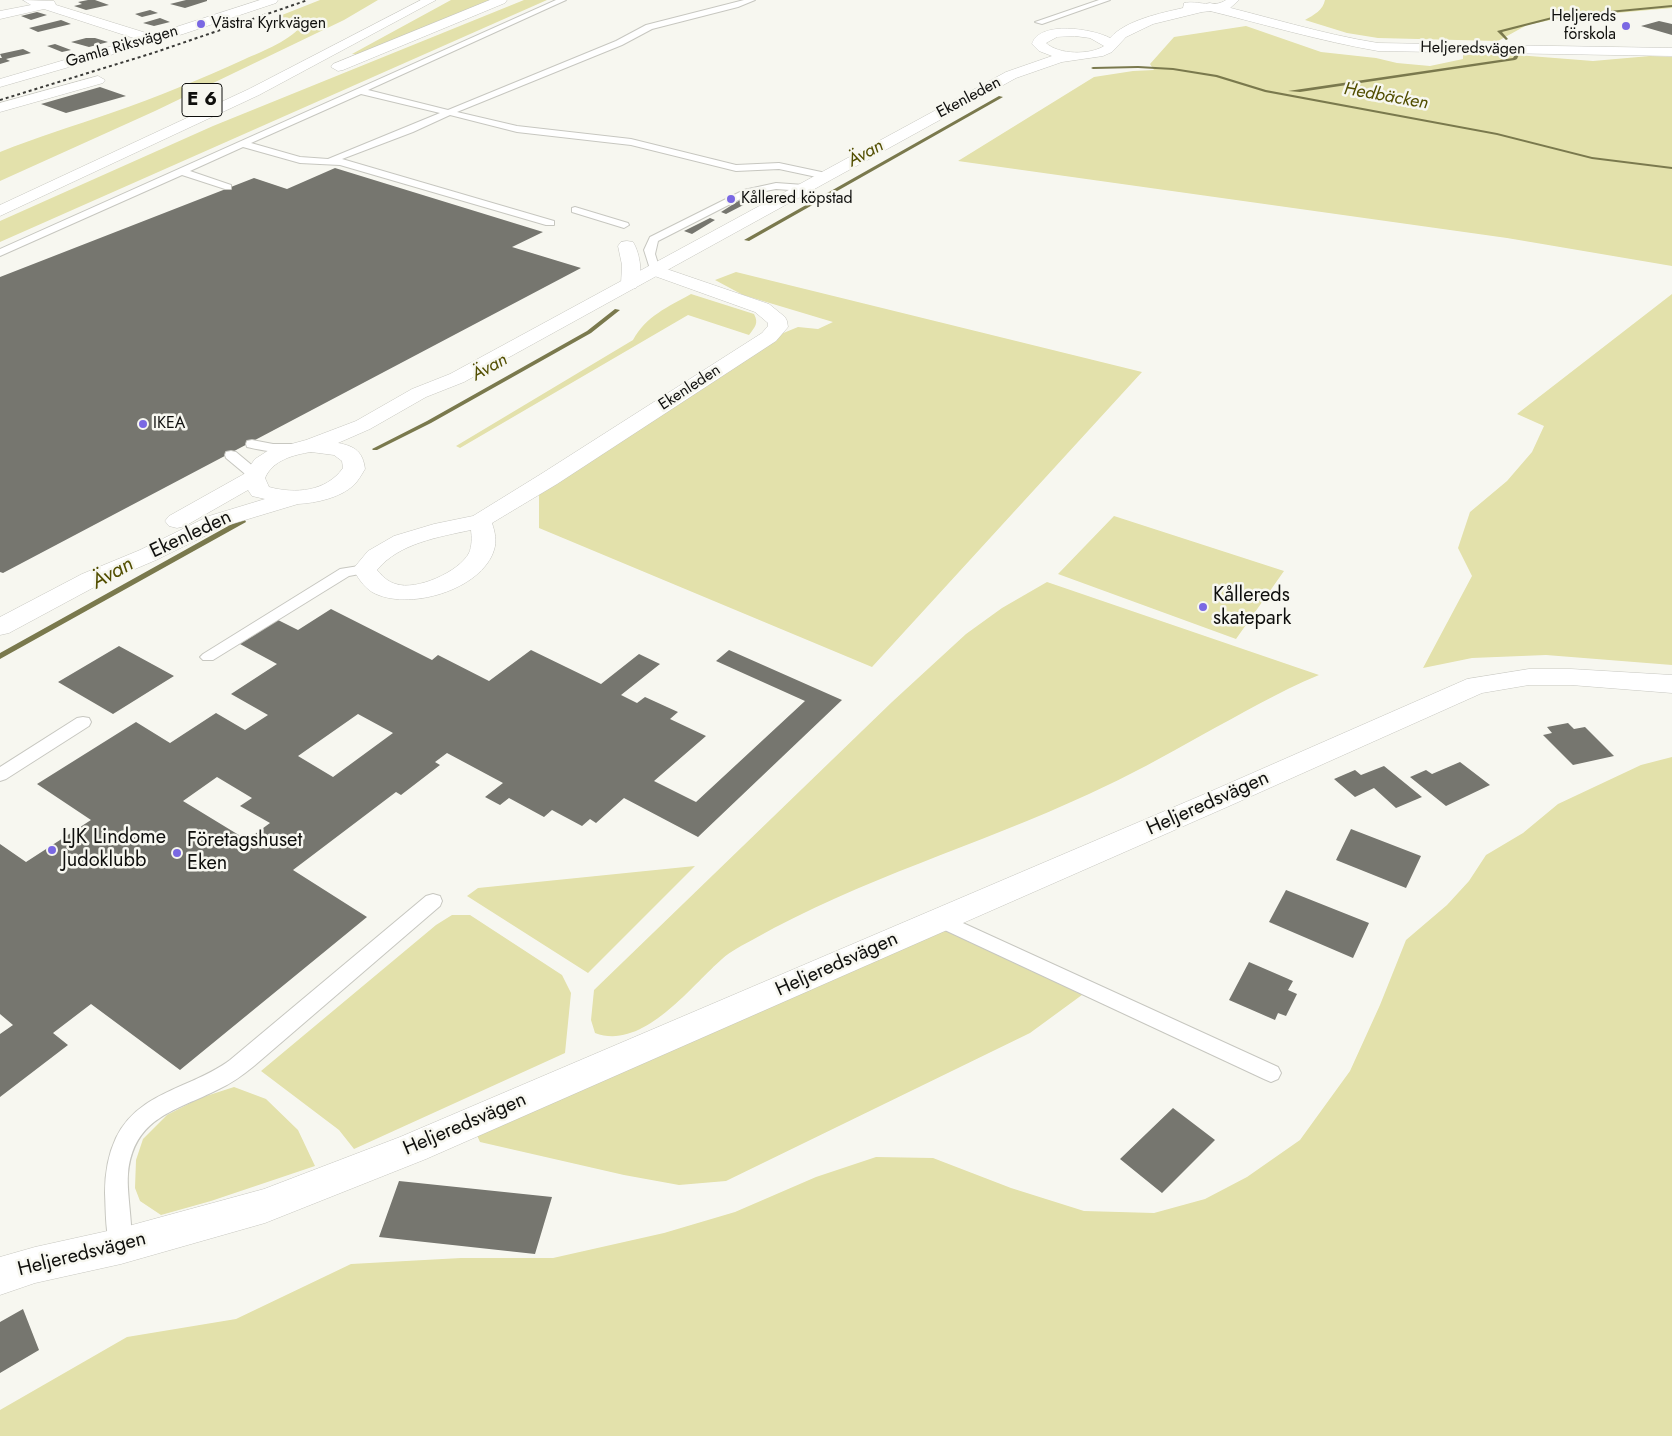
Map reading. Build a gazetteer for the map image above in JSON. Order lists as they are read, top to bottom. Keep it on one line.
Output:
{"streets":{"main road":["Gamla Riksvägen","Heljeredsvägen","Ekenleden","E 6"]},"water":["Hedbäcken","Ävan"],"places":["Västra Kyrkvägen","Heljereds förskola","Kållered köpstad","IKEA","Kållereds skatepark","LJK Lindome Judoklubb","Företagshuset Eken"]}
